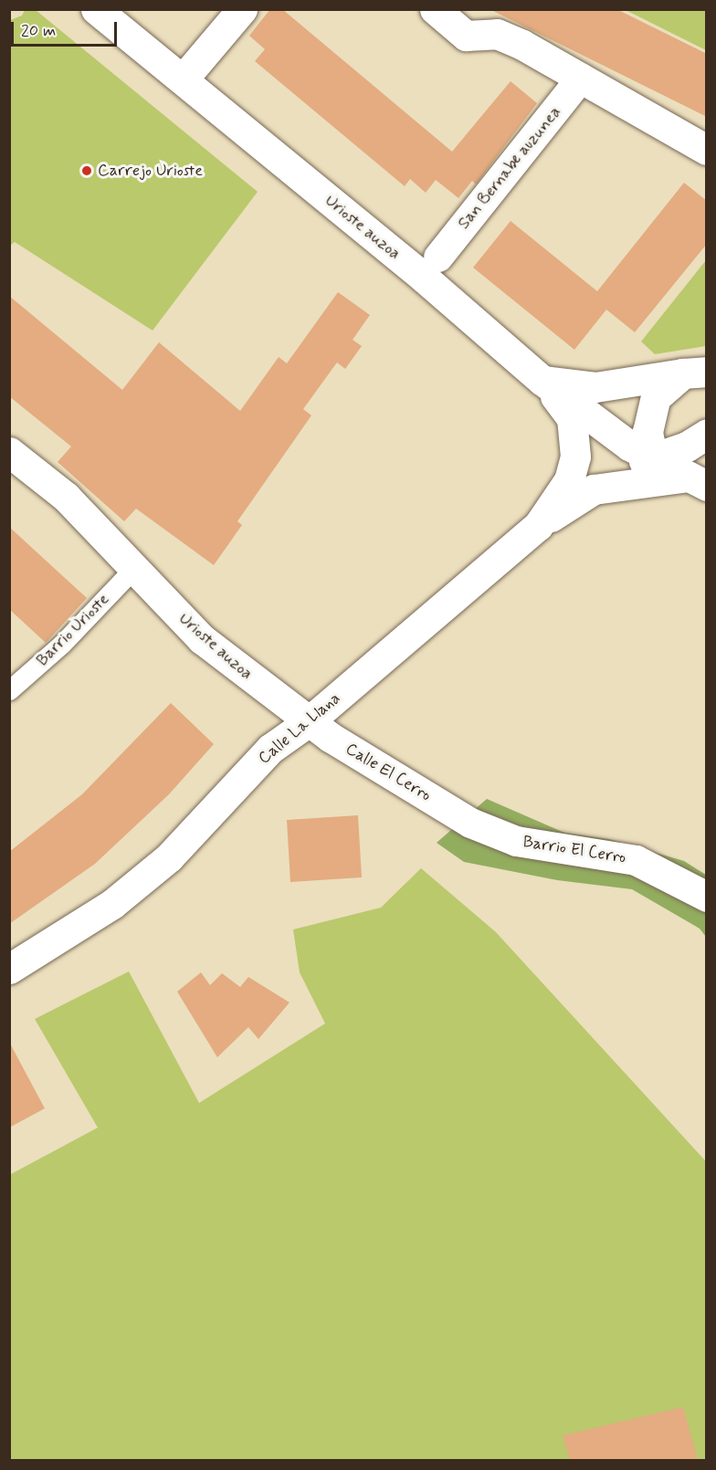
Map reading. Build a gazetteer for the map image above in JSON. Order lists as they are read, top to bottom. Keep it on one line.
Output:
{"streets":{"street":["San Bernabe auzunea","Urioste auzoa","Calle La Llana","Calle El Cerro","Barrio El Cerro"],"lane":["Barrio Urioste"]},"crossings":[["Urioste auzoa","Barrio Urioste"],["Urioste auzoa","Calle La Llana"],["Urioste auzoa","Calle El Cerro"],["Calle La Llana","Calle El Cerro"],["Calle El Cerro","Barrio El Cerro"]],"places":["Carrejo Urioste"],"scale_bar":"20 m"}
